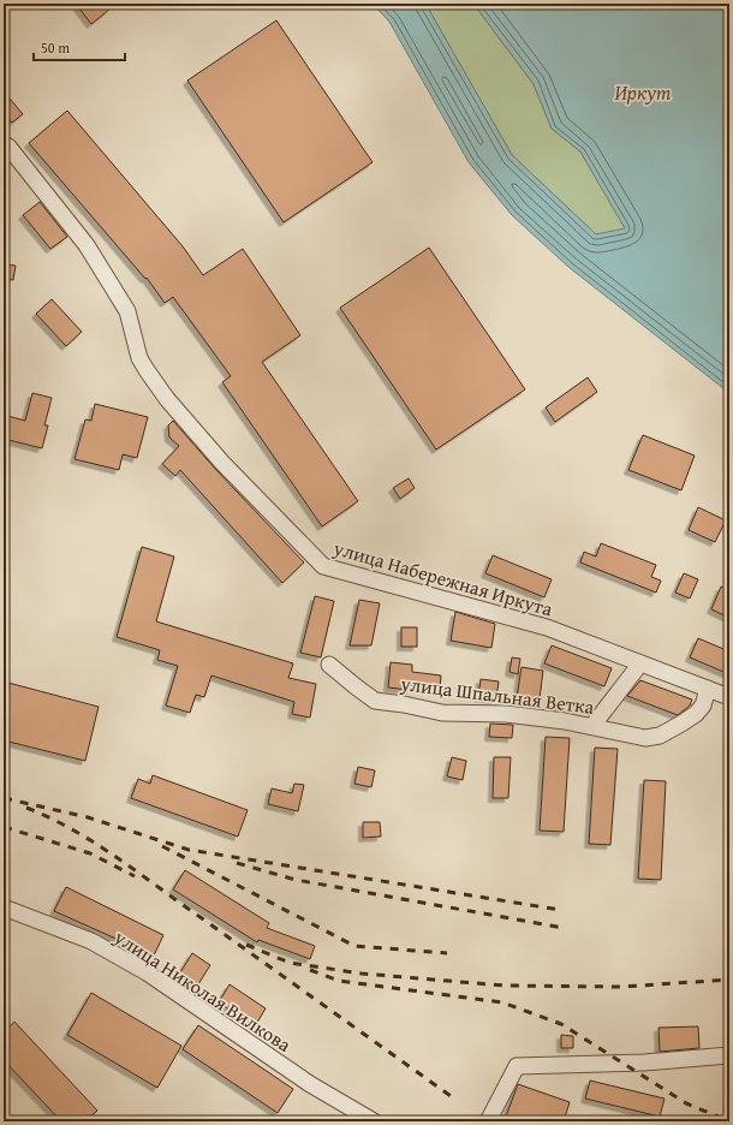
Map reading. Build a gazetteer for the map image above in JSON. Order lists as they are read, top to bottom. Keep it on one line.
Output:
{"streets":{"street":["улица Набережная Иркута","улица Шпальная Ветка","улица Николая Вилкова"]},"crossings":[["улица Набережная Иркута","улица Шпальная Ветка"]],"water":["Иркут"],"scale_bar":"50 m"}
